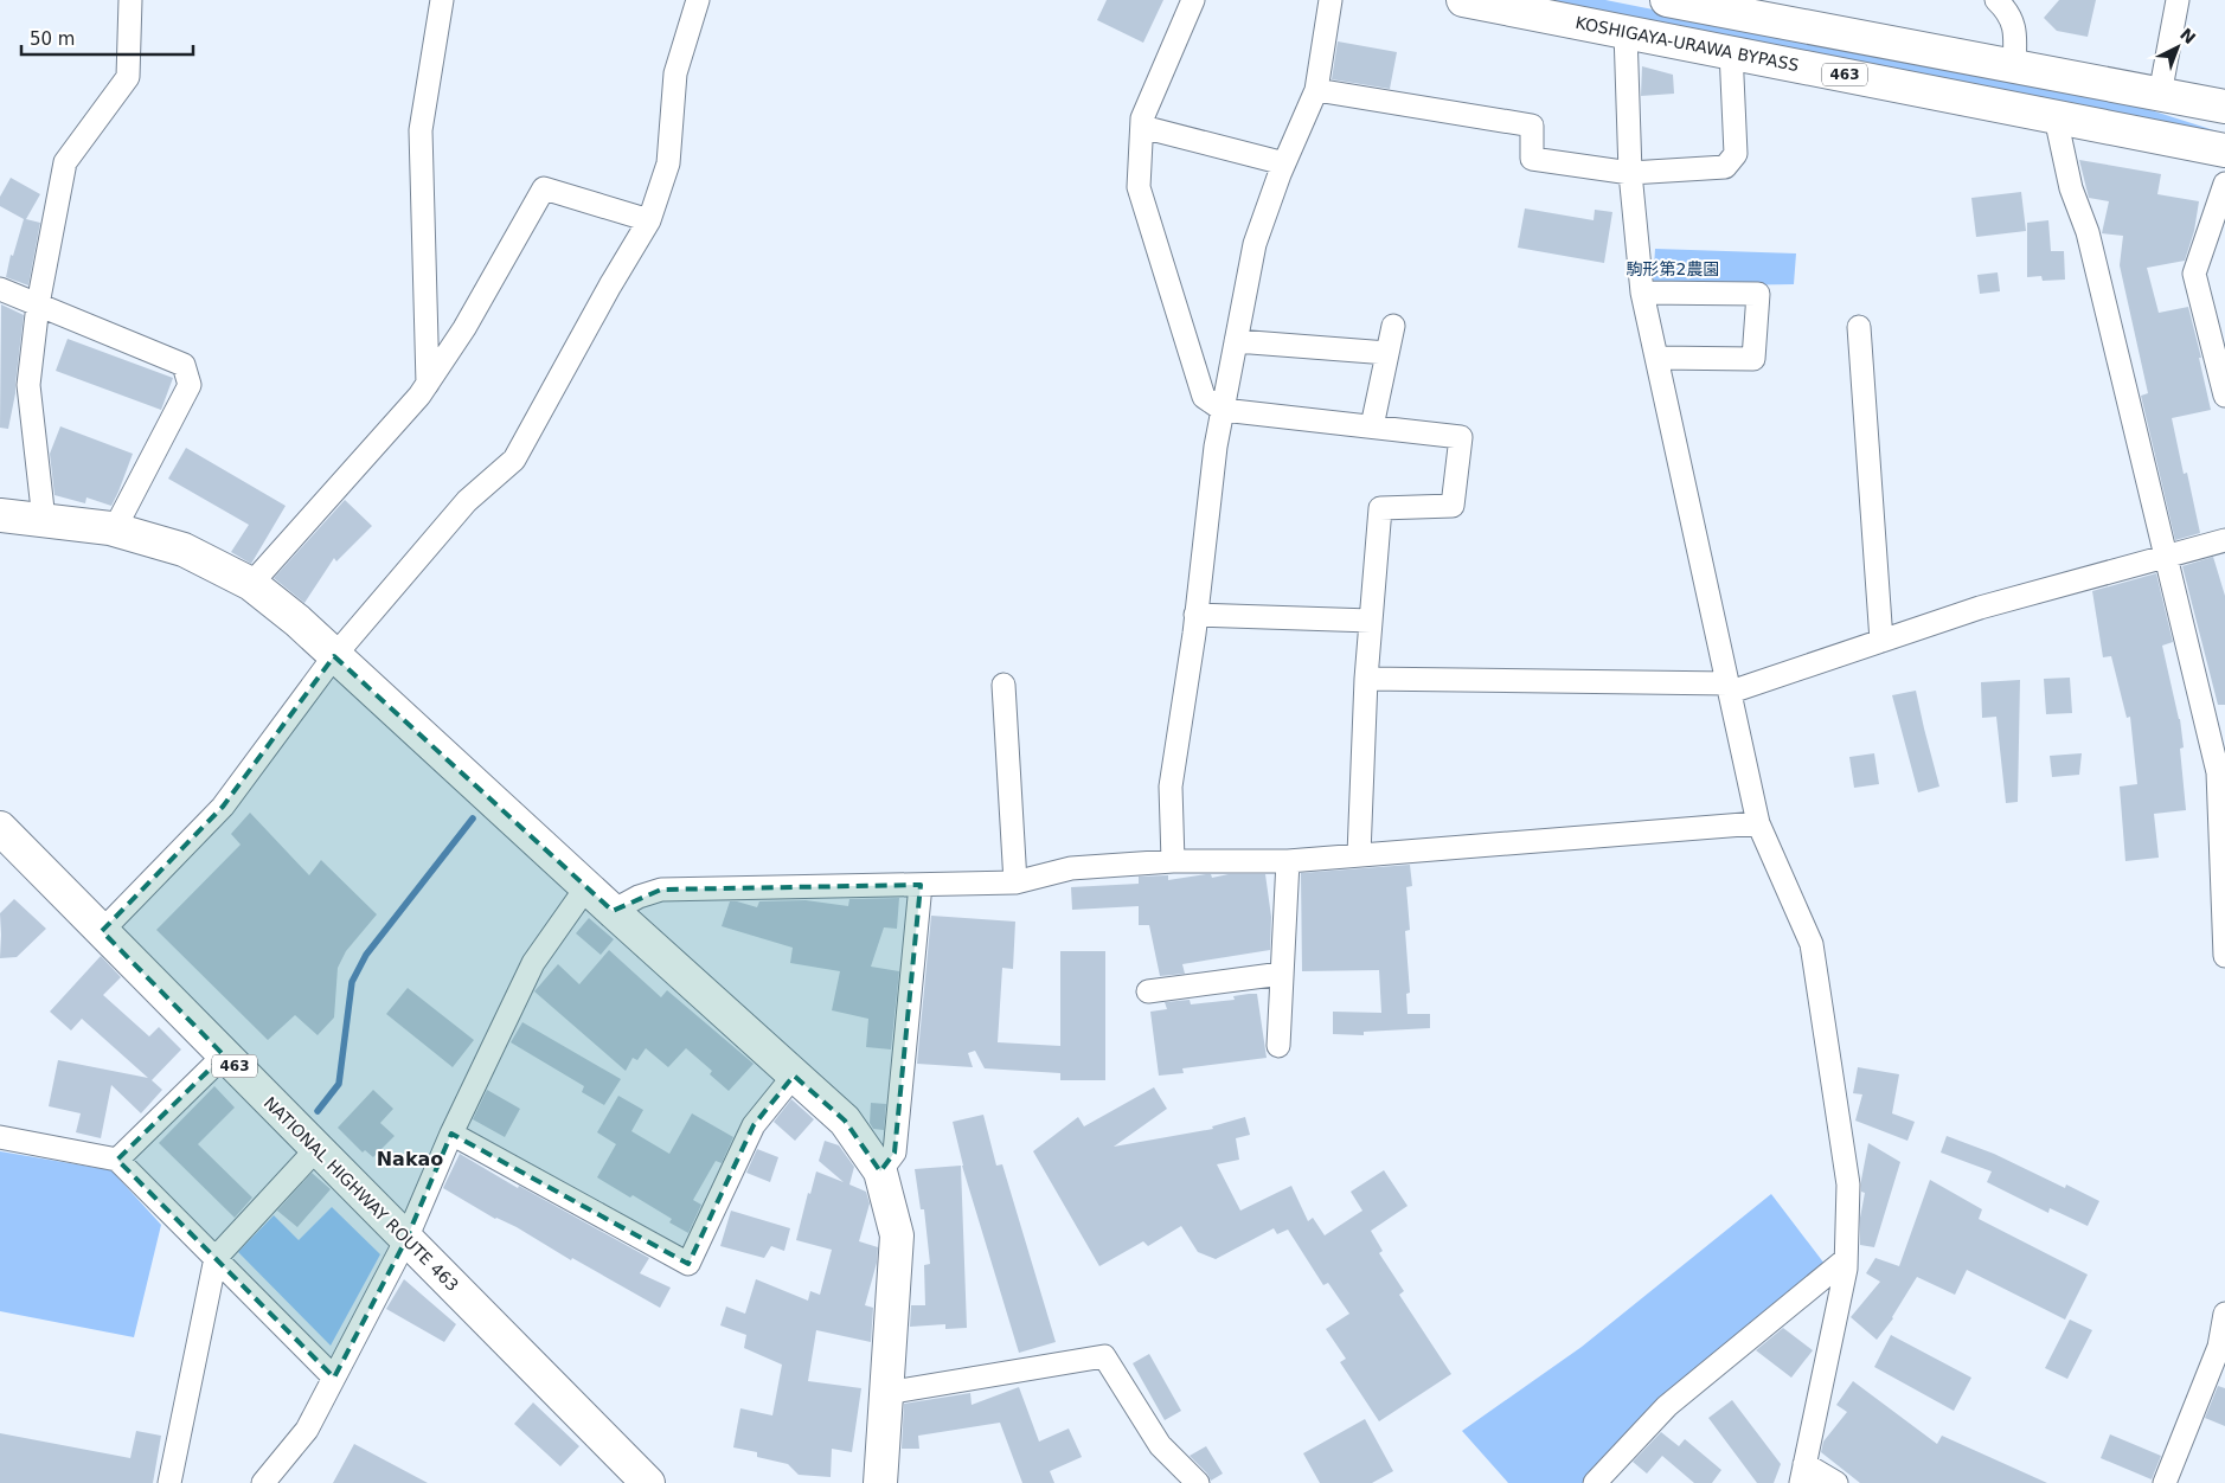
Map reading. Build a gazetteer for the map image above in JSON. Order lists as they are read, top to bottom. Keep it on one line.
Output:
{"streets":{"main road":["KOSHIGAYA-URAWA BYPASS","463","NATIONAL HIGHWAY ROUTE 463"]},"districts":["Nakao"],"parks":["駒形第2農園"],"scale_bar":"50 m","north":"top right"}
